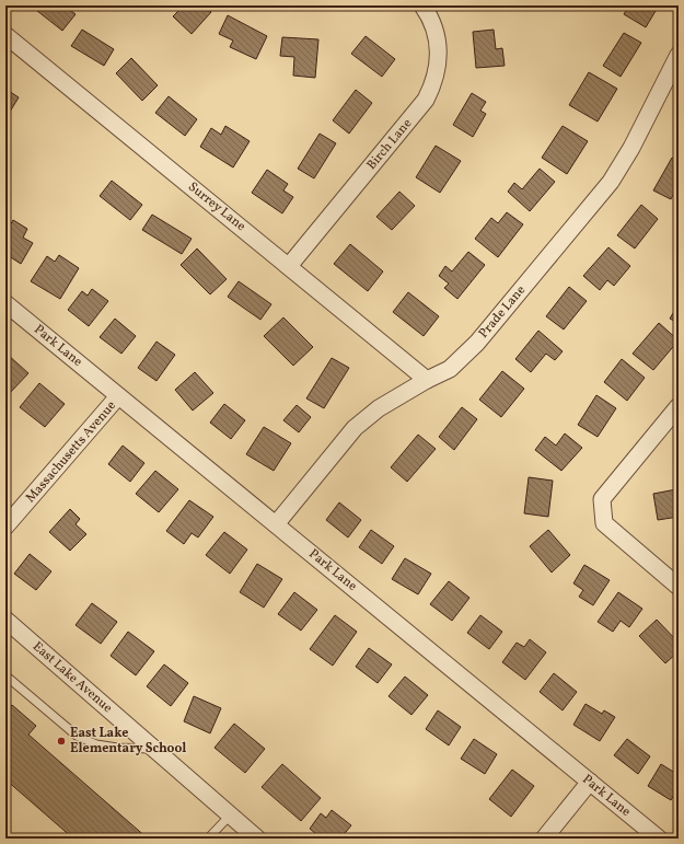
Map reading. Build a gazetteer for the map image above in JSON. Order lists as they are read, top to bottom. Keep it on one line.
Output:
{"streets":{"street":["Birch Lane","Surrey Lane","Prade Lane","Park Lane","Massachusetts Avenue","East Lake Avenue"]},"crossings":[["Birch Lane","Surrey Lane"],["Surrey Lane","Prade Lane"],["Prade Lane","Park Lane"],["Park Lane","Massachusetts Avenue"]],"places":["East Lake Elementary School"]}
